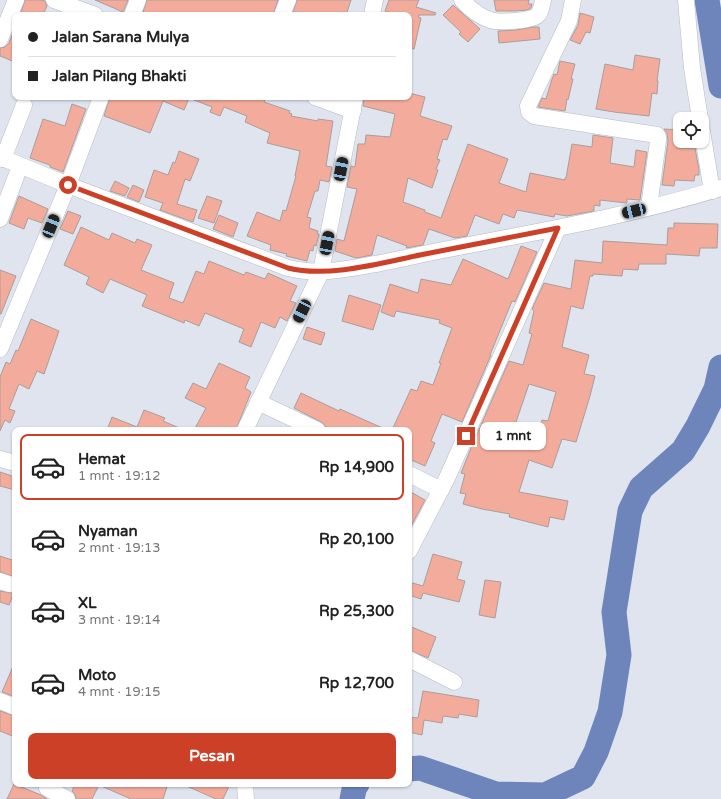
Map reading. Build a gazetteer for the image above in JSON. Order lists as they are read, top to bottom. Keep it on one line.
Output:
{"page":{"banner":["Jalan Sarana Mulya","Jalan Pilang Bhakti"],"bubble":"1 mnt","list":[{"name":"Hemat","note":"1 mnt · 19:12","value":"Rp 14,900"},{"name":"Nyaman","note":"2 mnt · 19:13","value":"Rp 20,100"},{"name":"XL","note":"3 mnt · 19:14","value":"Rp 25,300"},{"name":"Moto","note":"4 mnt · 19:15","value":"Rp 12,700"}],"buttons":"Pesan"}}
